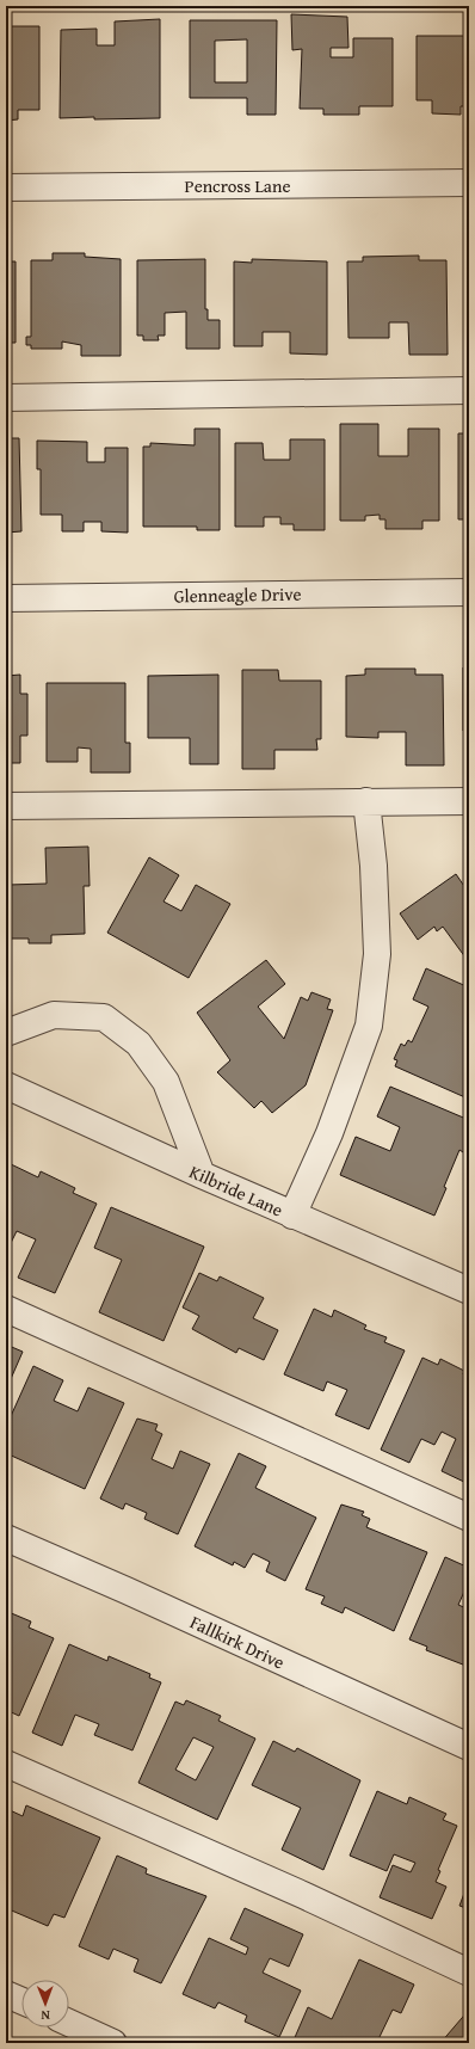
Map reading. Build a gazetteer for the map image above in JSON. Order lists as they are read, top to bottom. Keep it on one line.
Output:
{"streets":{"street":["Pencross Lane","Glenneagle Drive","Kilbride Lane","Fallkirk Drive"]},"north":"bottom"}
